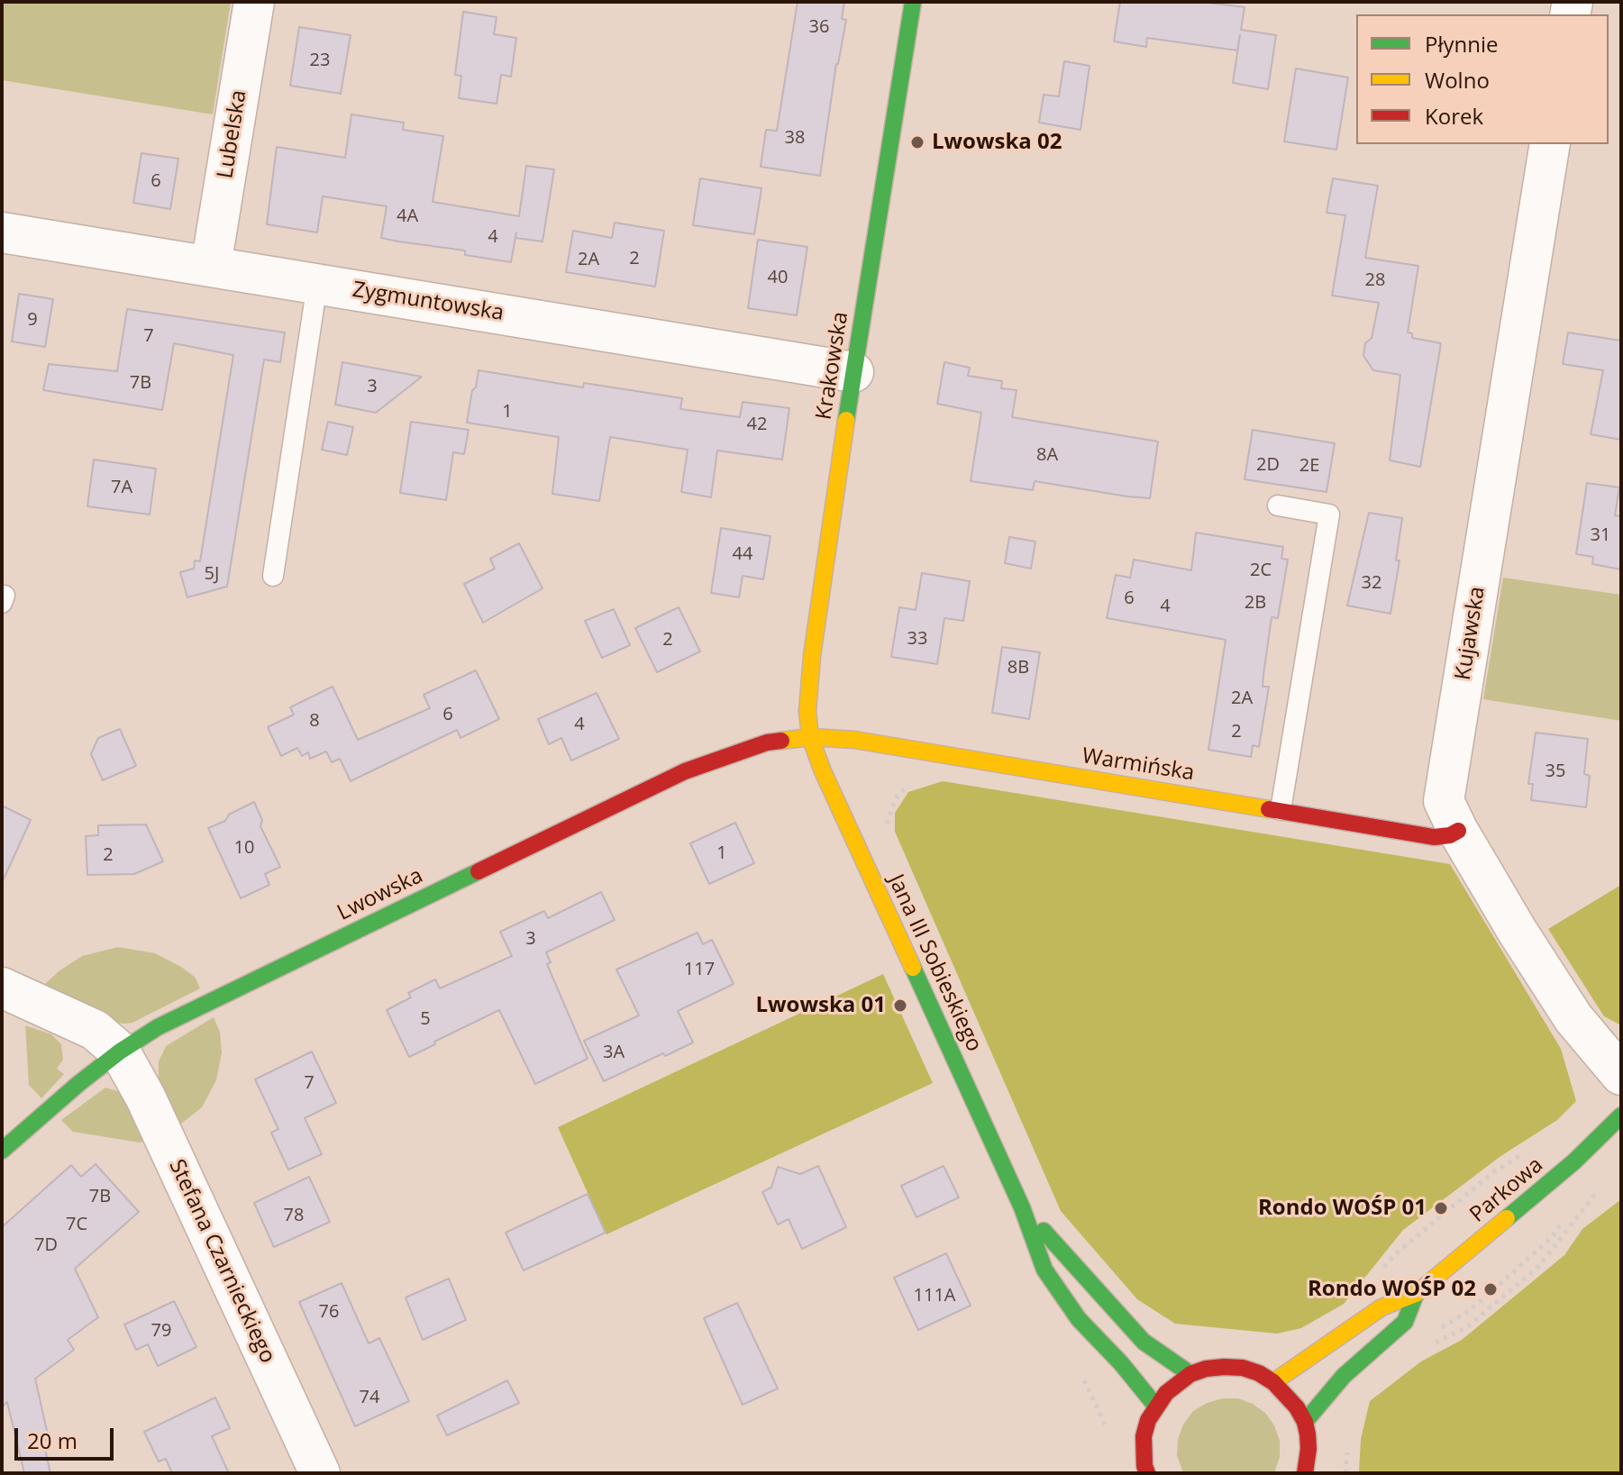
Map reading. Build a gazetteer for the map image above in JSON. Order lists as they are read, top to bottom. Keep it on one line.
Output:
{"streets":{"street":["Lubelska","Zygmuntowska","Krakowska","Kujawska","Warmińska","Lwowska","Jana III Sobieskiego","Parkowa","Stefana Czarnieckiego"]},"crossings":[["Lubelska","Zygmuntowska"],["Zygmuntowska","Krakowska"],["Krakowska","Warmińska"],["Krakowska","Lwowska"],["Krakowska","Jana III Sobieskiego"],["Kujawska","Warmińska"],["Warmińska","Lwowska"],["Warmińska","Jana III Sobieskiego"],["Lwowska","Jana III Sobieskiego"],["Lwowska","Stefana Czarnieckiego"]],"places":["Lwowska 02","Lwowska 01","Rondo WOŚP 01","Rondo WOŚP 02"],"house_numbers":["36","23","38","6","4A","4","2","2A","40","28","9","7","7B","3","1","42","8A","2D","2E","7A","31","44","2C","5J","32","6","2B","4","33","2","8B","2A","6","8","4","2","35","10","1","2","3","117","5","3A","7","7B","78","7C","7D","111A","76","79","74"],"legend":["Płynnie","Wolno","Korek"],"scale_bar":"20 m"}
